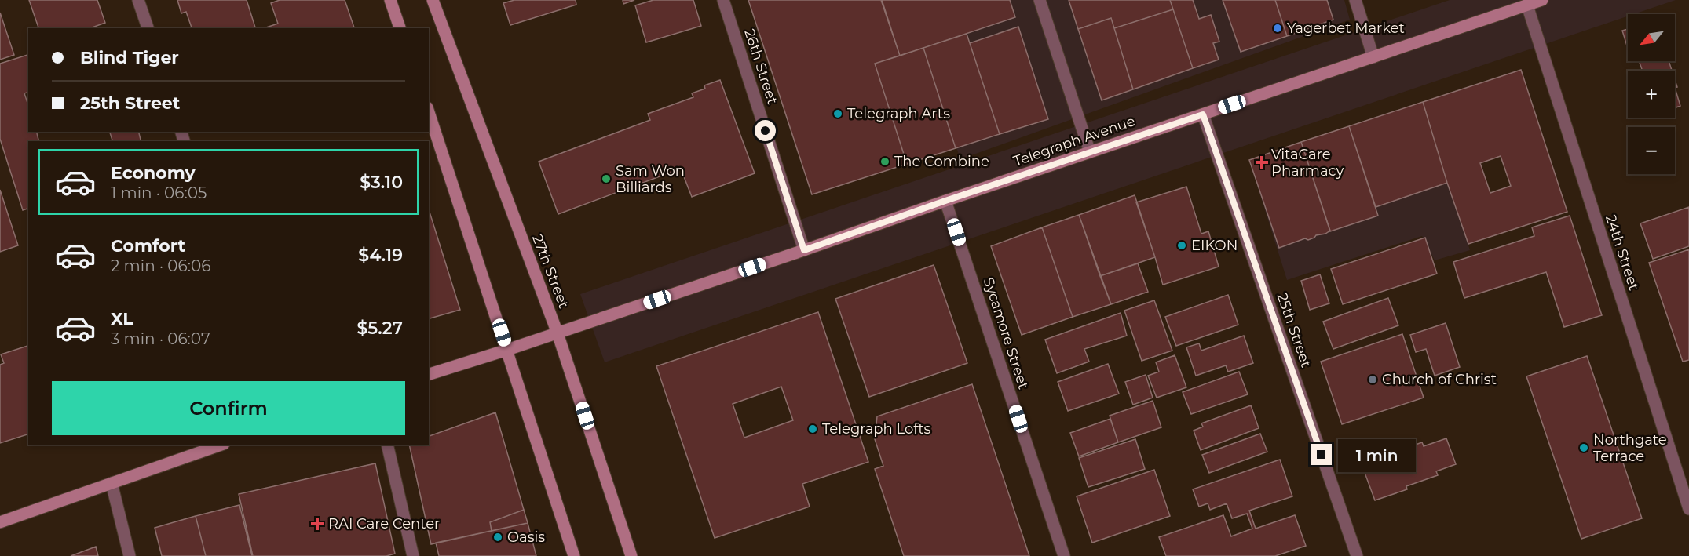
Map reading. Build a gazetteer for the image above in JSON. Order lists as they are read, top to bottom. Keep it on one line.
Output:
{"streets":{"main road":["Telegraph Avenue","27th Street"],"street":["26th Street","24th Street","25th Street","Sycamore Street"]},"crossings":[["26th Street","Telegraph Avenue"],["Telegraph Avenue","24th Street"],["Telegraph Avenue","27th Street"],["Telegraph Avenue","25th Street"],["Telegraph Avenue","Sycamore Street"]],"places":{"other":["Yagerbet Market","Telegraph Arts","The Combine","Sam Won Billiards","EIKON","Church of Christ","Telegraph Lofts","Northgate Terrace","Oasis"],"health":["VitaCare Pharmacy","RAI Care Center"]},"north":"bottom left","page":{"map_buttons":["+","−"],"banner":["Blind Tiger","25th Street"],"list":[{"name":"Economy","note":"1 min · 06:05","value":"$3.10"},{"name":"Comfort","note":"2 min · 06:06","value":"$4.19"},{"name":"XL","note":"3 min · 06:07","value":"$5.27"}],"buttons":"Confirm","bubble":"1 min"}}
